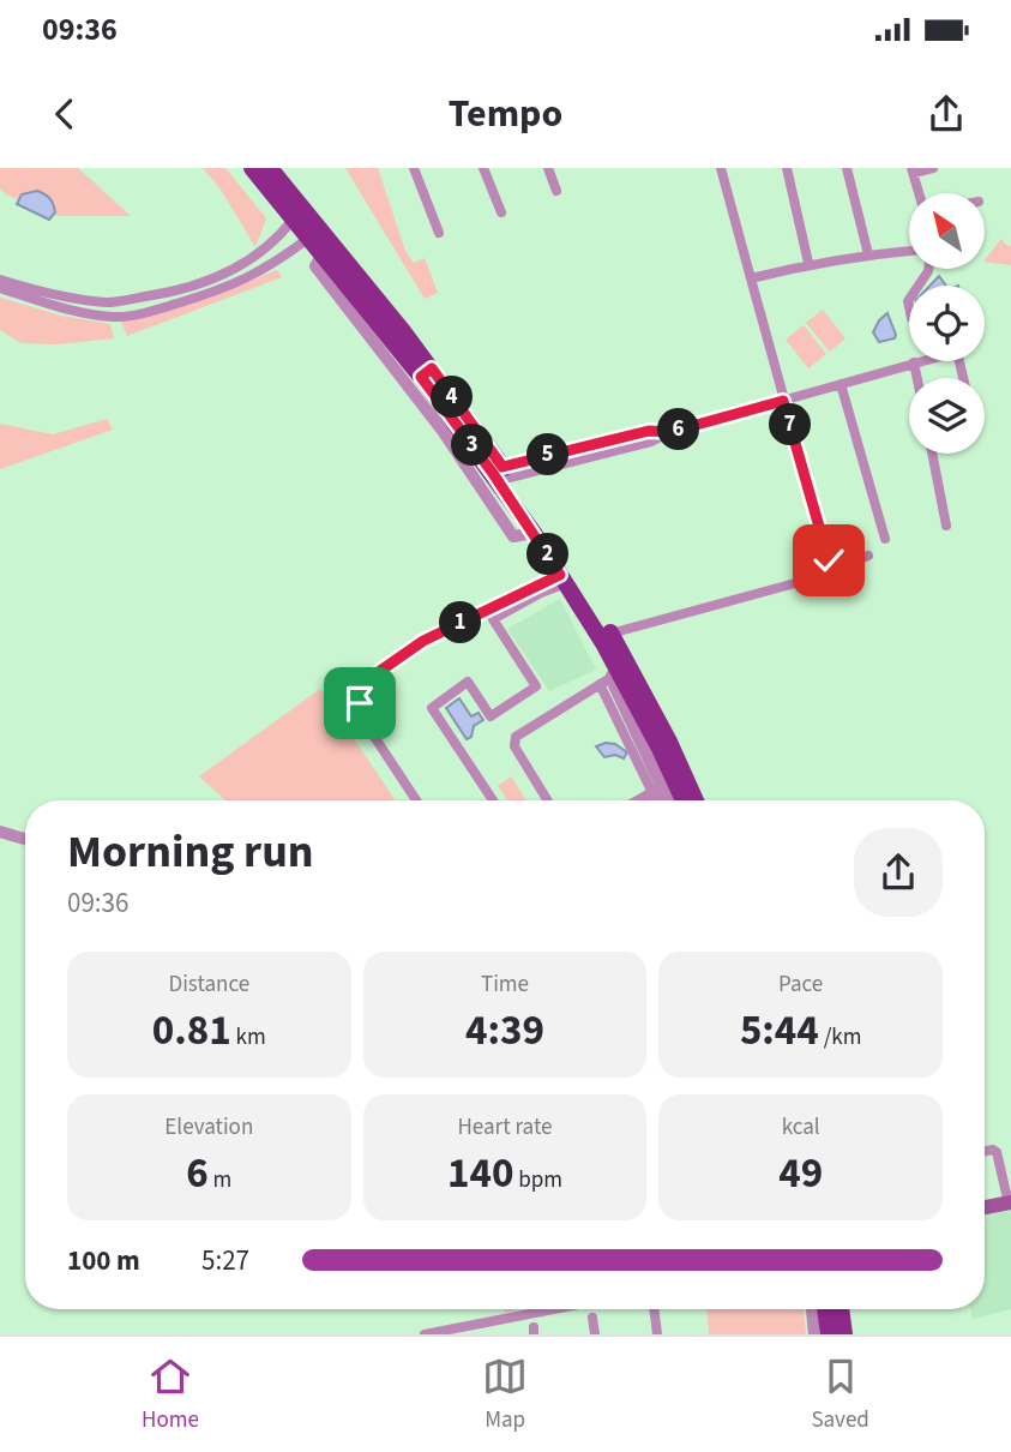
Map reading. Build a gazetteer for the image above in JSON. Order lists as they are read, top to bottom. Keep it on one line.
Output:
{"north":"top left","page":{"status":"09:36","header":"Tempo","pins":["4","7","6","3","5","2","1"],"heading":["Morning run","09:36"],"stats":[["Distance","0.81 km"],["Time","4:39"],["Pace","5:44 /km"],["Elevation","6 m"],["Heart rate","140 bpm"],["kcal","49"]],"list":[{"name":"100 m","note":"5:27"}],"tabs":["Home","Map","Saved"]}}
